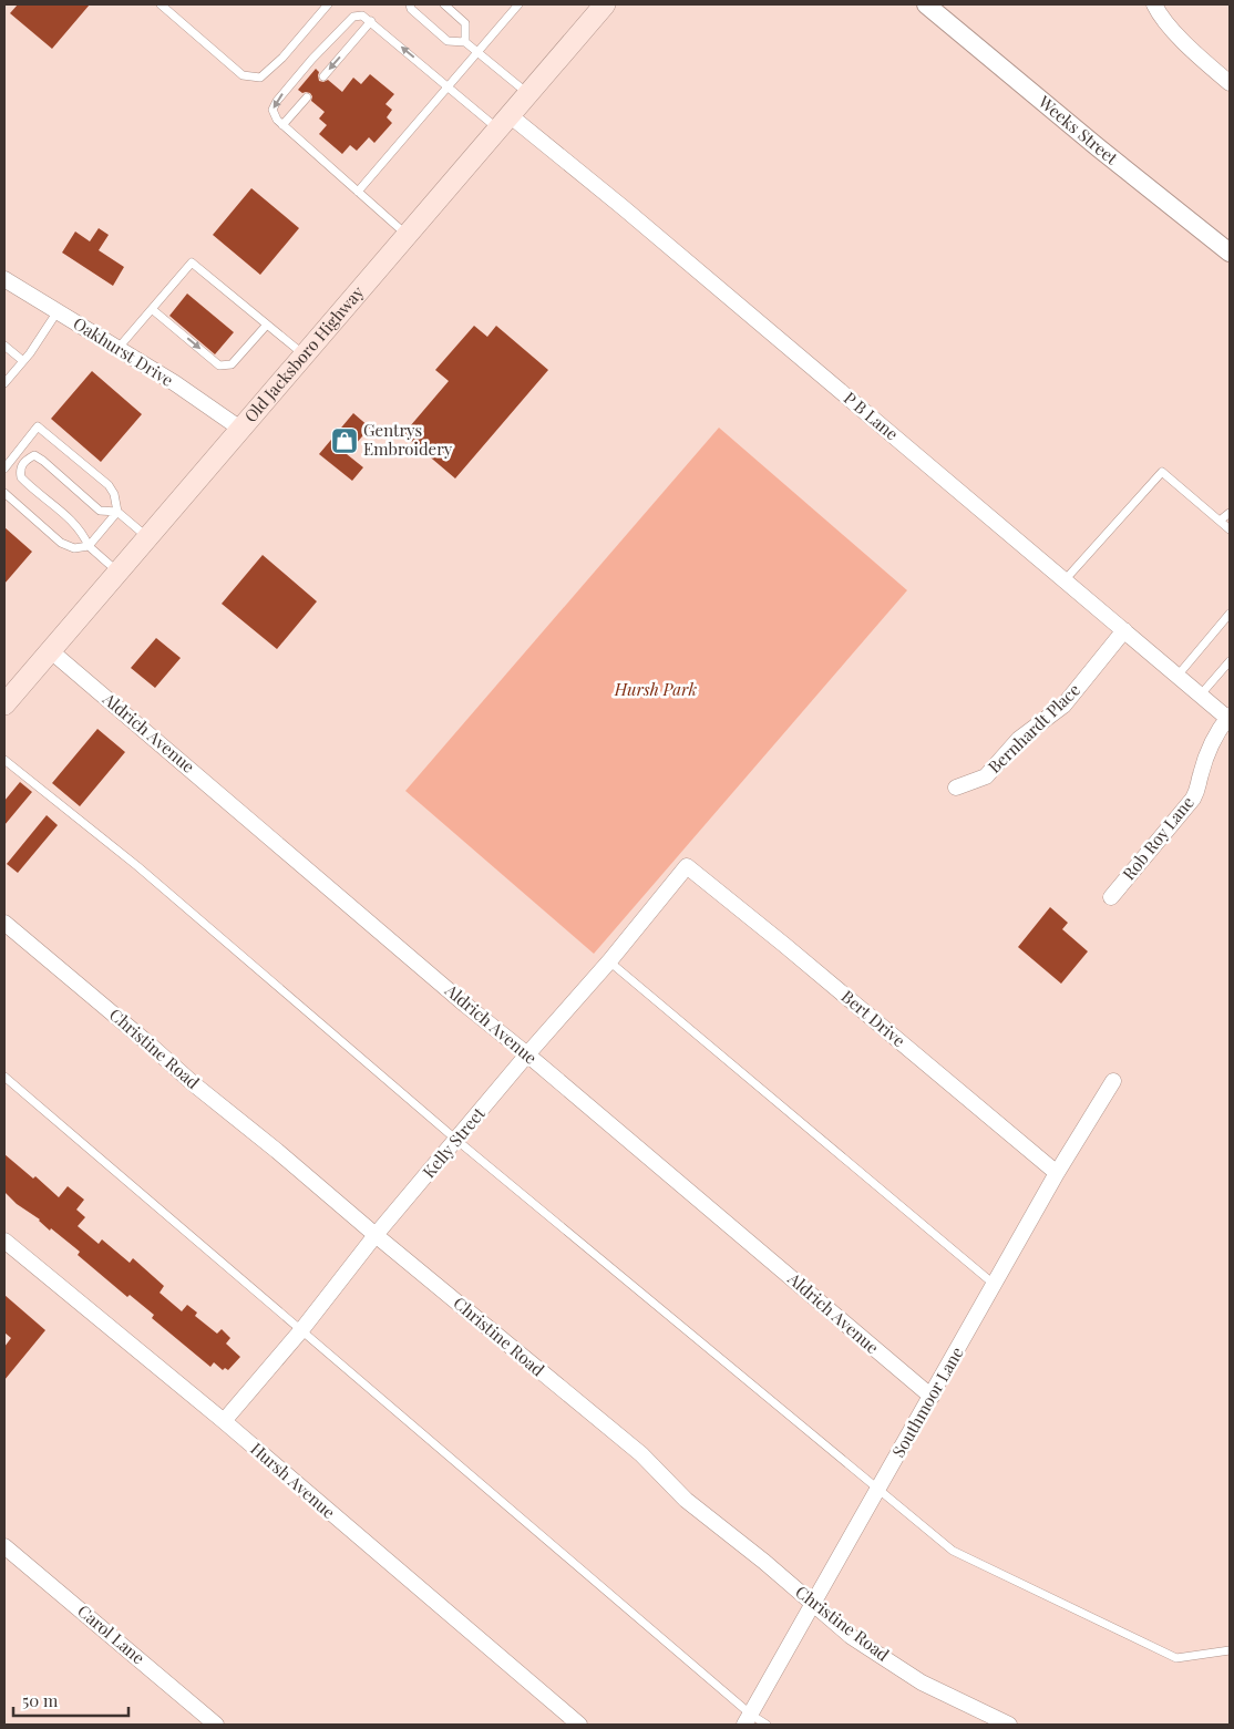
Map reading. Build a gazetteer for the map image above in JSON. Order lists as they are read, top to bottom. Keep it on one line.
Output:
{"streets":{"main road":["Old Jacksboro Highway"],"street":["Weeks Street","Oakhurst Drive","P B Lane","Bernhardt Place","Aldrich Avenue","Rob Roy Lane","Bert Drive","Christine Road","Kelly Street","Southmoor Lane","Hursh Avenue","Carol Lane"]},"crossings":[["Oakhurst Drive","Old Jacksboro Highway"],["Old Jacksboro Highway","P B Lane"],["Old Jacksboro Highway","Aldrich Avenue"],["P B Lane","Bernhardt Place"],["P B Lane","Rob Roy Lane"],["Aldrich Avenue","Kelly Street"],["Aldrich Avenue","Southmoor Lane"],["Bert Drive","Kelly Street"],["Bert Drive","Southmoor Lane"],["Christine Road","Kelly Street"],["Christine Road","Southmoor Lane"],["Kelly Street","Hursh Avenue"]],"parks":["Hursh Park"],"places":{"shop":["Gentrys Embroidery"]},"scale_bar":"50 m"}
